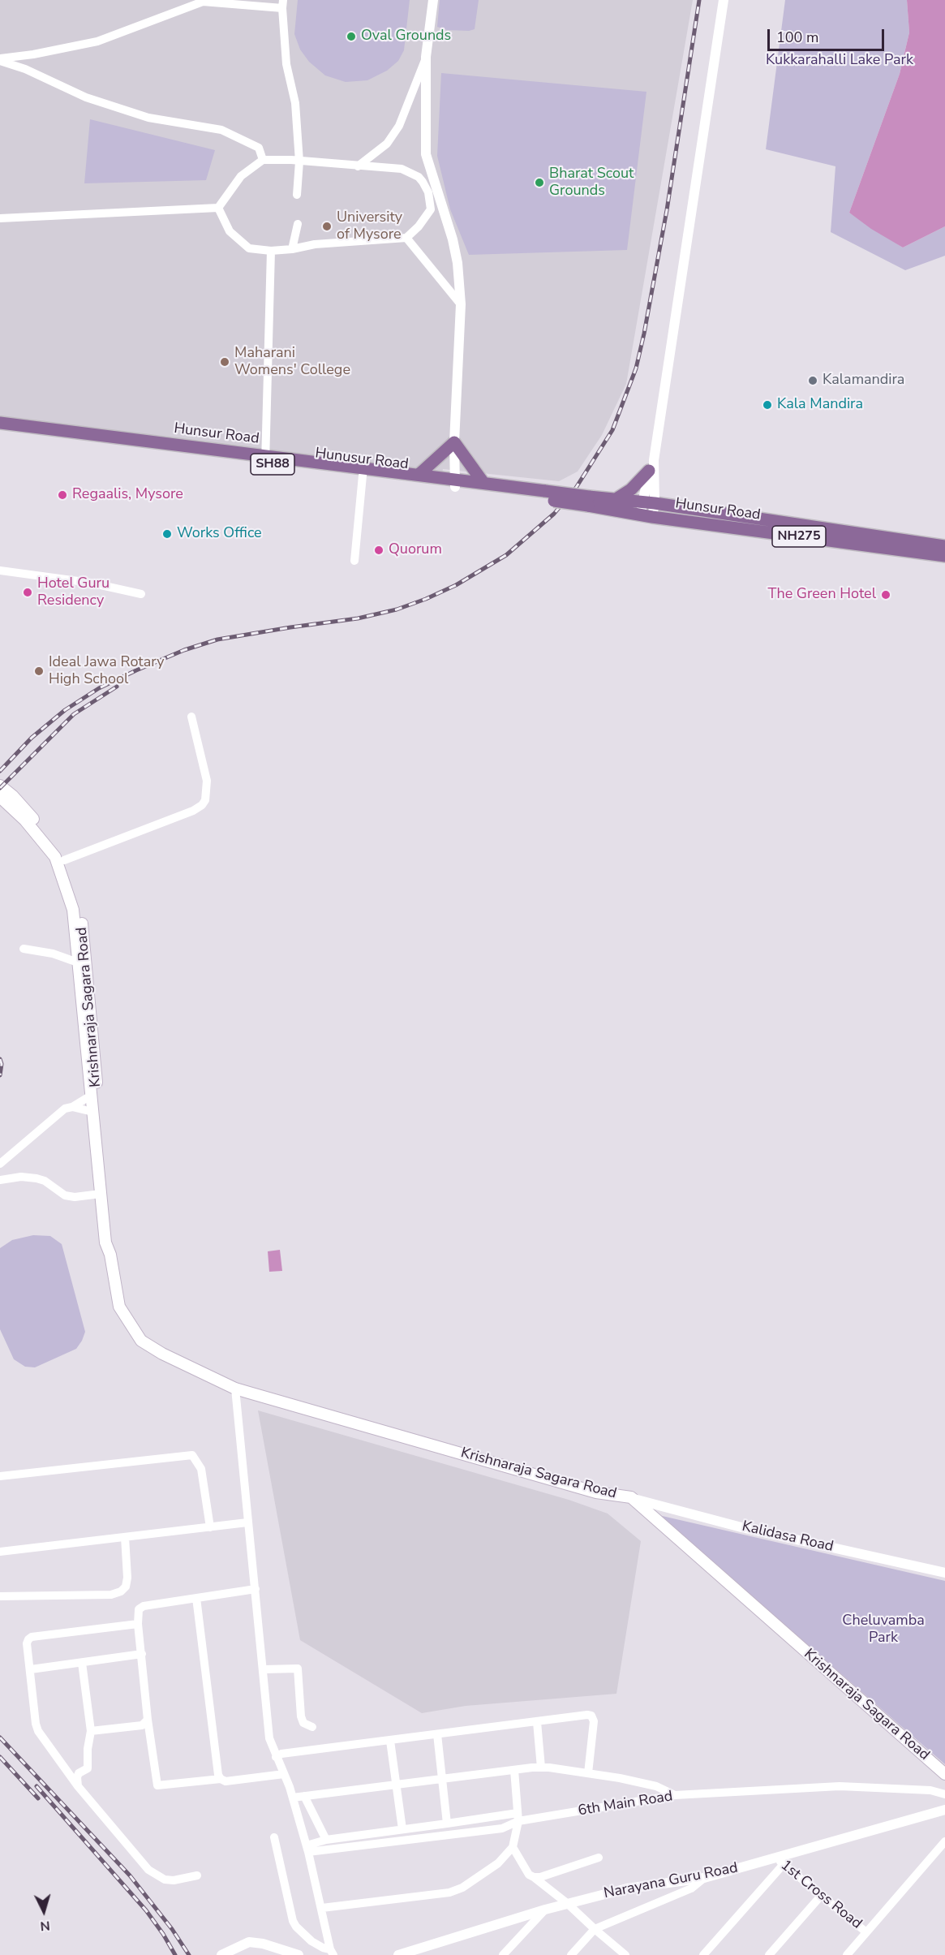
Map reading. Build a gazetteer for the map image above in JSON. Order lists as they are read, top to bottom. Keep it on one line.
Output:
{"streets":{"main road":["Hunsur Road","Hunusur Road","SH88","NH275","Krishnaraja Sagara Road"],"street":["Kalidasa Road","6th Main Road","Narayana Guru Road","1st Cross Road"]},"crossings":[["Hunsur Road","Hunusur Road"],["Krishnaraja Sagara Road","Kalidasa Road"],["Narayana Guru Road","1st Cross Road"]],"parks":["Kukkarahalli Lake Park","Cheluvamba Park"],"places":["Oval Grounds","Bharat Scout Grounds","University of Mysore","Maharani Womens' College","Kalamandira","Kala Mandira","Regaalis, Mysore","Works Office","Quorum","Hotel Guru Residency","The Green Hotel","Ideal Jawa Rotary High School"],"scale_bar":"100 m","north":"bottom"}
